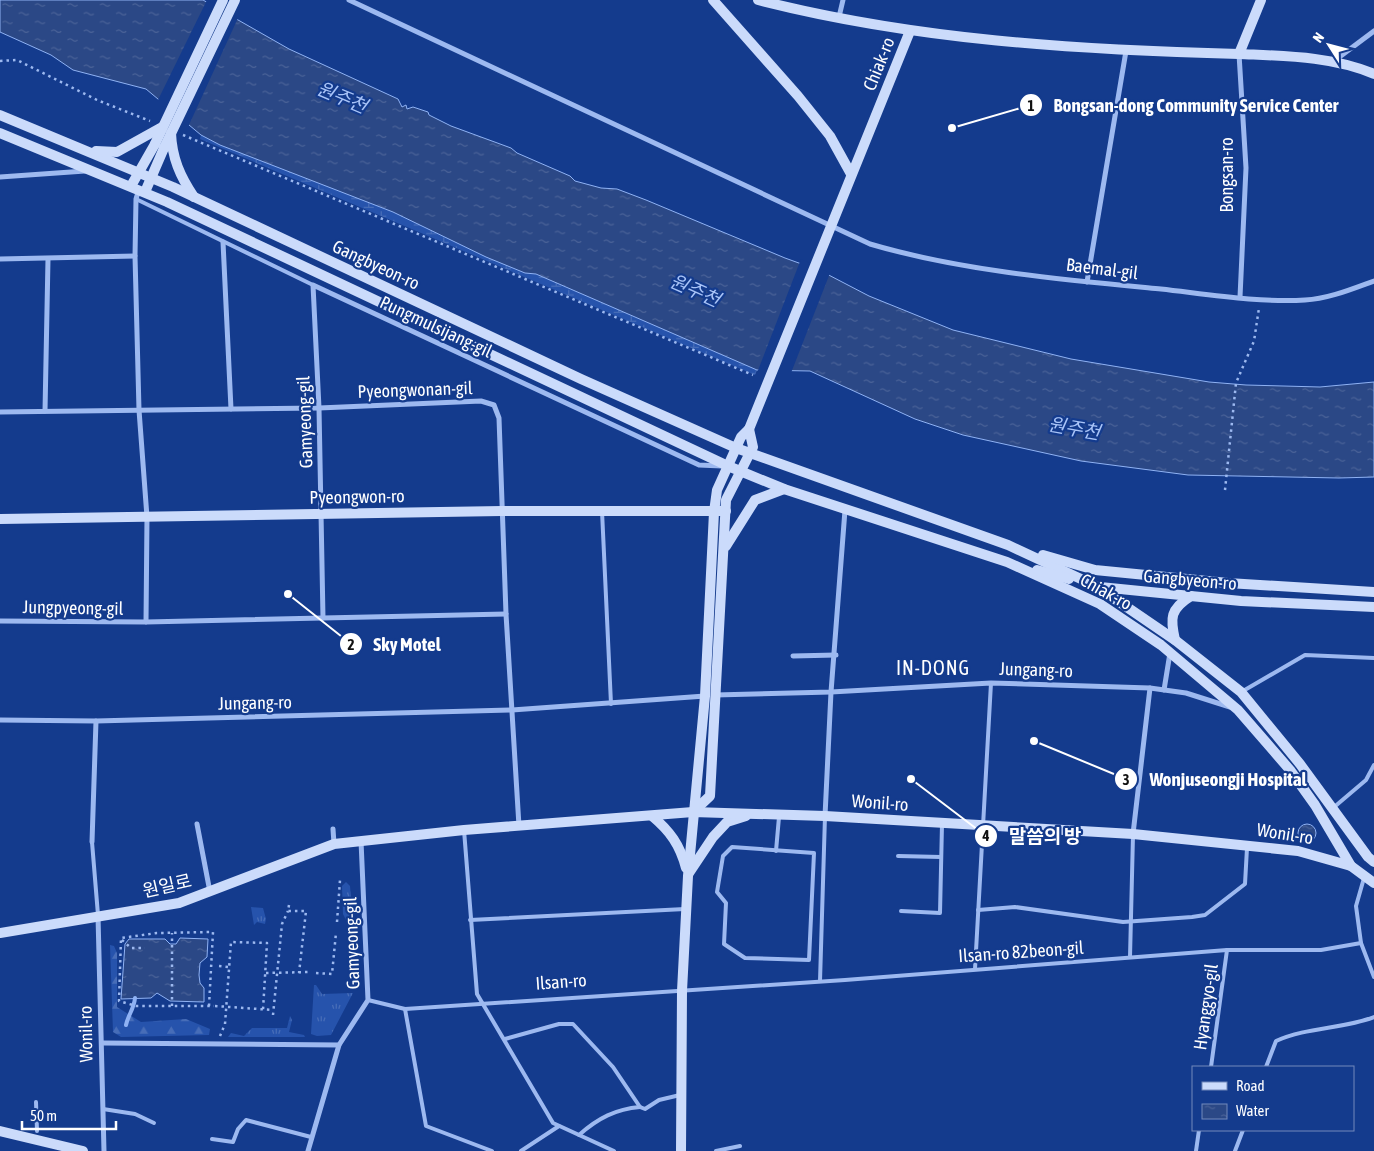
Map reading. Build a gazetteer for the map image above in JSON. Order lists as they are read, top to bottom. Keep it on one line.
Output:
{"streets":{"street":["Chiak-ro","Bongsan-ro","Gangbyeon-ro","Baemal-gil","Pungmulsijang-gil","Pyeongwonan-gil","Gamyeong-gil","Pyeongwon-ro","Jungpyeong-gil","Jungang-ro","Wonil-ro","원일로"],"lane":["Ilsan-ro 82beon-gil","Ilsan-ro","Hyanggyo-gil"]},"crossings":[["Chiak-ro","Gangbyeon-ro"],["Chiak-ro","Baemal-gil"],["Chiak-ro","Pungmulsijang-gil"],["Chiak-ro","Jungang-ro"],["Chiak-ro","Wonil-ro"],["Bongsan-ro","Baemal-gil"],["Gangbyeon-ro","Pungmulsijang-gil"],["Pungmulsijang-gil","Gamyeong-gil"],["Pyeongwonan-gil","Gamyeong-gil"],["Pyeongwonan-gil","Pyeongwon-ro"],["Gamyeong-gil","Pyeongwon-ro"],["Gamyeong-gil","Wonil-ro"],["Wonil-ro","원일로"],["Ilsan-ro 82beon-gil","Ilsan-ro"],["Ilsan-ro 82beon-gil","Hyanggyo-gil"]],"districts":["IN-DONG"],"water":["원주천"],"places":["Bongsan-dong Community Service Center","Sky Motel","Wonjuseongji Hospital","말씀의 방"],"legend":["Road","Water"],"scale_bar":"50 m","north":"top left"}
